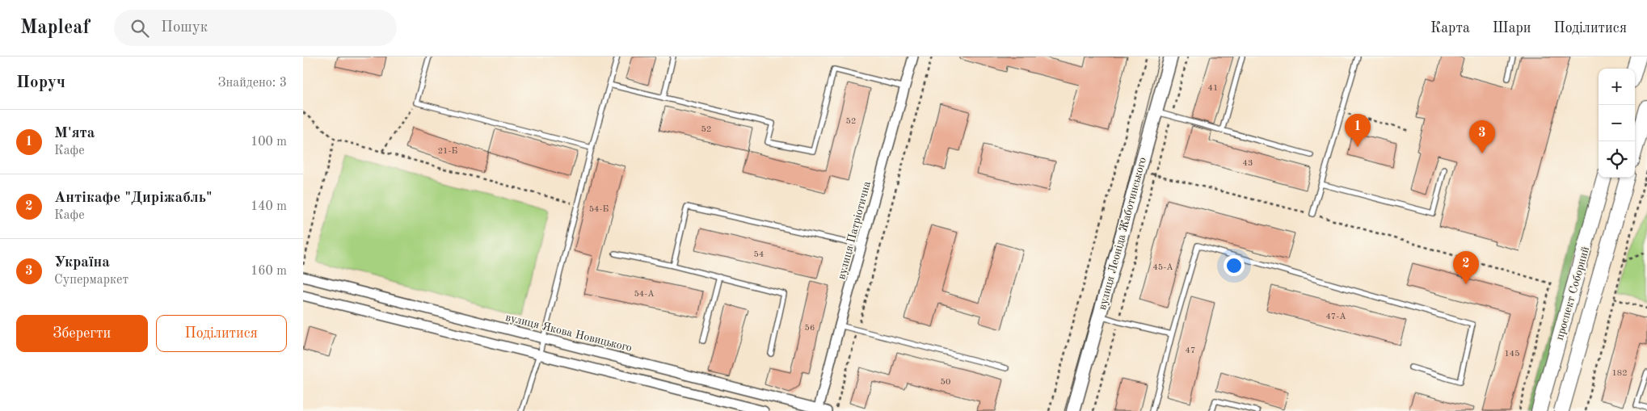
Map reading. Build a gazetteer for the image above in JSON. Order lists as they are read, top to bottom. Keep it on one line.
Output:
{"streets":{"main road":["проспект Соборний"],"street":["вулиця Патріотична","вулиця Леоніда Жаботинського","вулиця Якова Новицького"]},"crossings":[["вулиця Патріотична","вулиця Якова Новицького"]],"house_numbers":["41","52","52","21-Б","43","54-Б","54","45-А","54-А","47-А","56","47","145","182","50"],"page":{"header":"Mapleaf","search":"Пошук","nav":["Карта","Шари","Поділитися"],"heading":["Поруч","Знайдено: 3"],"map_buttons":["+","−"],"list":[{"mark":"1","name":"М'ята","note":"Кафе","value":"100 m"},{"mark":"2","name":"Антiкафе \"Дирiжабль\"","note":"Кафе","value":"140 m"},{"mark":"3","name":"Україна","note":"Супермаркет","value":"160 m"}],"pins":["1","3","2"],"buttons":["Зберегти","Поділитися"]}}
